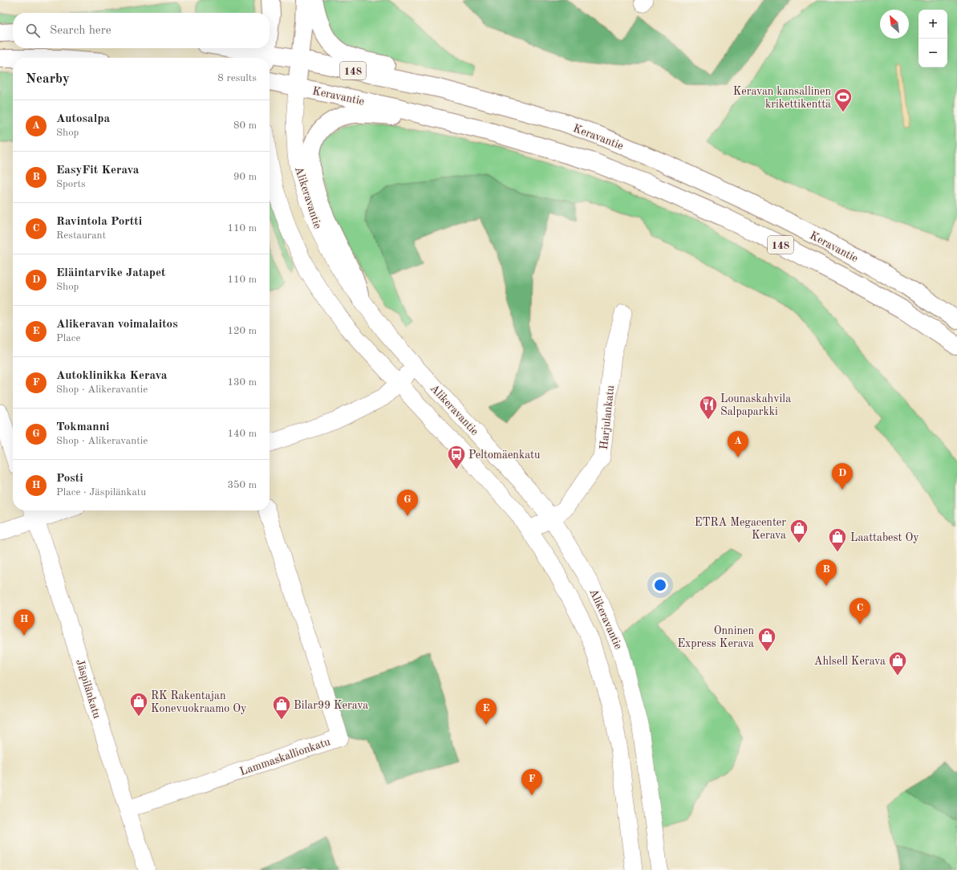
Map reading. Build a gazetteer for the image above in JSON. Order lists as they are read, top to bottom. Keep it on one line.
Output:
{"streets":{"main road":["148","Keravantie","Alikeravantie"],"street":["Harjulankatu","Jäspilänkatu","Lammaskallionkatu"]},"crossings":[["Keravantie","Alikeravantie"],["Alikeravantie","Harjulankatu"],["Jäspilänkatu","Lammaskallionkatu"]],"places":{"sports":["Keravan kansallinen krikettikenttä"],"restaurant":["Lounaskahvila Salpaparkki"],"bus stop":["Peltomäenkatu"],"shop":["ETRA Megacenter Kerava","Laattabest Oy","Onninen Express Kerava","Ahlsell Kerava","RK Rakentajan Konevuokraamo Oy","Bilar99 Kerava"]},"north":"top left","page":{"map_buttons":["+","−"],"search":"Search here","heading":["Nearby","8 results"],"list":[{"mark":"A","name":"Autosalpa","note":"Shop","value":"80 m"},{"mark":"B","name":"EasyFit Kerava","note":"Sports","value":"90 m"},{"mark":"C","name":"Ravintola Portti","note":"Restaurant","value":"110 m"},{"mark":"D","name":"Eläintarvike Jatapet","note":"Shop","value":"110 m"},{"mark":"E","name":"Alikeravan voimalaitos","note":"Place","value":"120 m"},{"mark":"F","name":"Autoklinikka Kerava","note":"Shop · Alikeravantie","value":"130 m"},{"mark":"G","name":"Tokmanni","note":"Shop · Alikeravantie","value":"140 m"},{"mark":"H","name":"Posti","note":"Place · Jäspilänkatu","value":"350 m"}],"pins":["A","D","G","B","C","H","E","F"]}}
